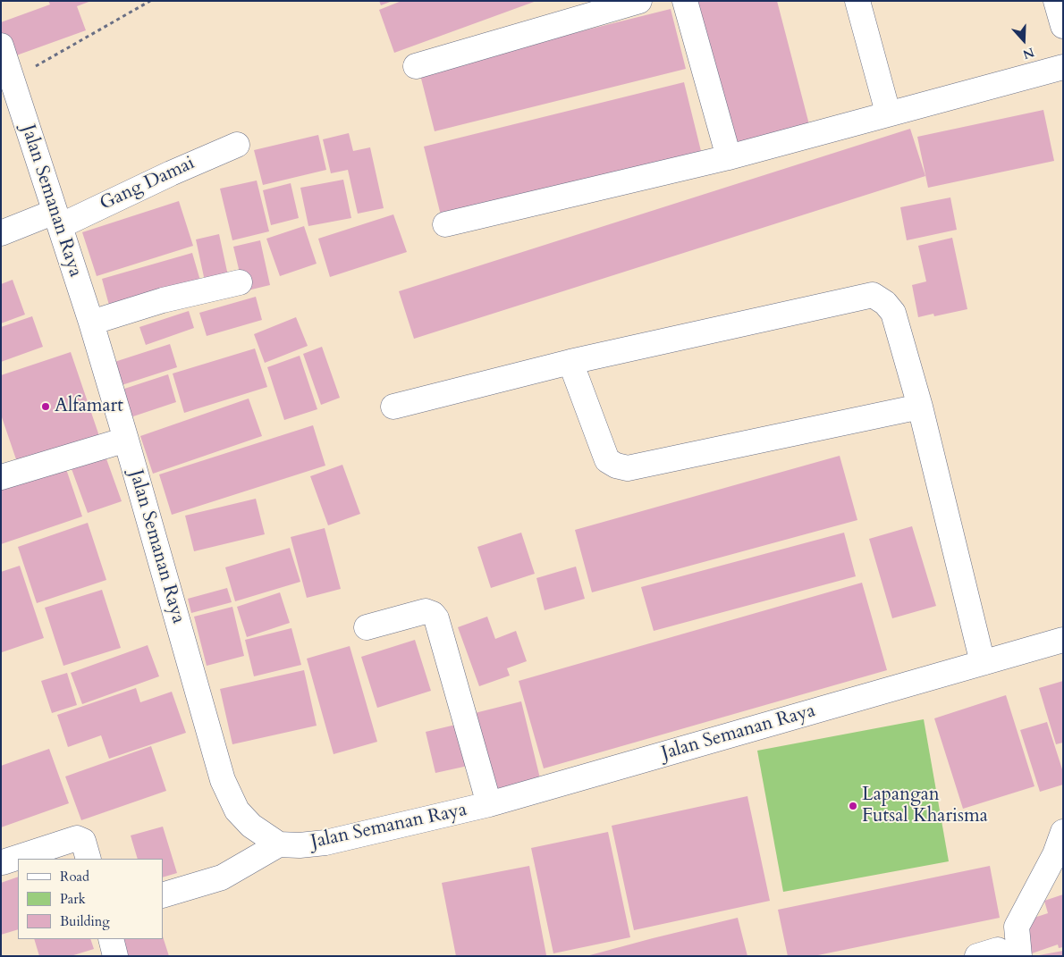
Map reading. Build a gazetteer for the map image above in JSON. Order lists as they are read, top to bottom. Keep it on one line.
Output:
{"streets":{"street":["Gang Damai","Jalan Semanan Raya"]},"crossings":[["Gang Damai","Jalan Semanan Raya"]],"places":["Alfamart","Lapangan Futsal Kharisma"],"legend":["Road","Park","Building"],"north":"bottom"}
